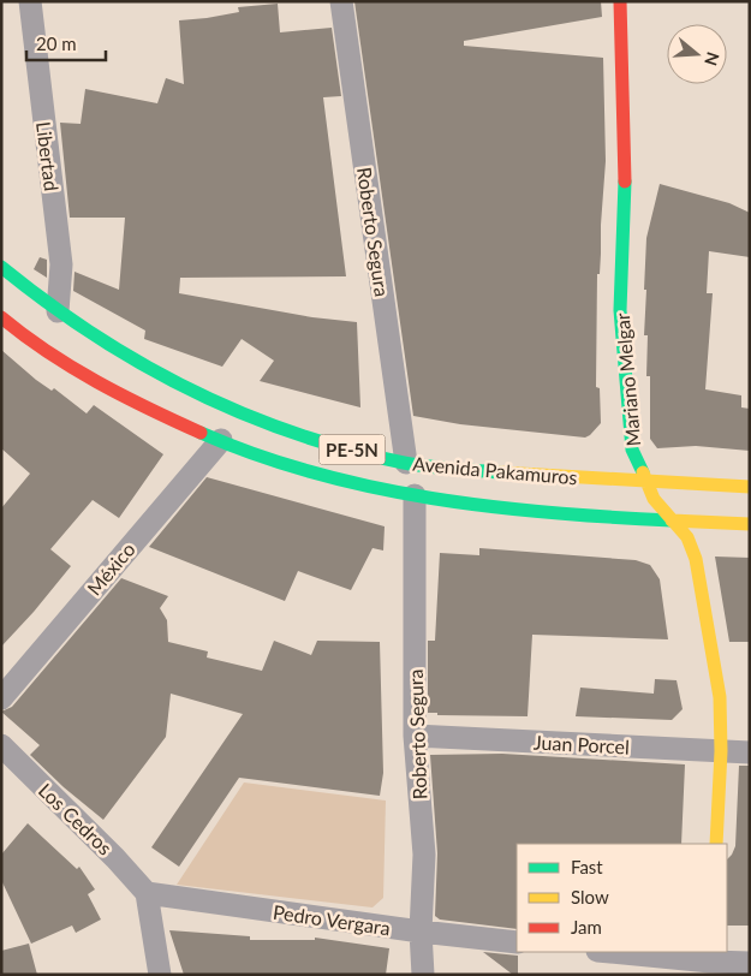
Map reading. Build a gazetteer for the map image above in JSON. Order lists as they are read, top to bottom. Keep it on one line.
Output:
{"streets":{"main road":["Mariano Melgar","PE-5N","Avenida Pakamuros"],"street":["Libertad","Roberto Segura","México","Juan Porcel","Los Cedros","Pedro Vergara"]},"crossings":[["Libertad","Avenida Pakamuros"],["Roberto Segura","PE-5N"],["Roberto Segura","Avenida Pakamuros"],["Roberto Segura","Juan Porcel"],["Roberto Segura","Pedro Vergara"],["Mariano Melgar","PE-5N"],["Mariano Melgar","Avenida Pakamuros"],["Mariano Melgar","Juan Porcel"],["PE-5N","México"],["Los Cedros","Pedro Vergara"]],"legend":["Fast","Slow","Jam"],"scale_bar":"20 m","north":"right"}
